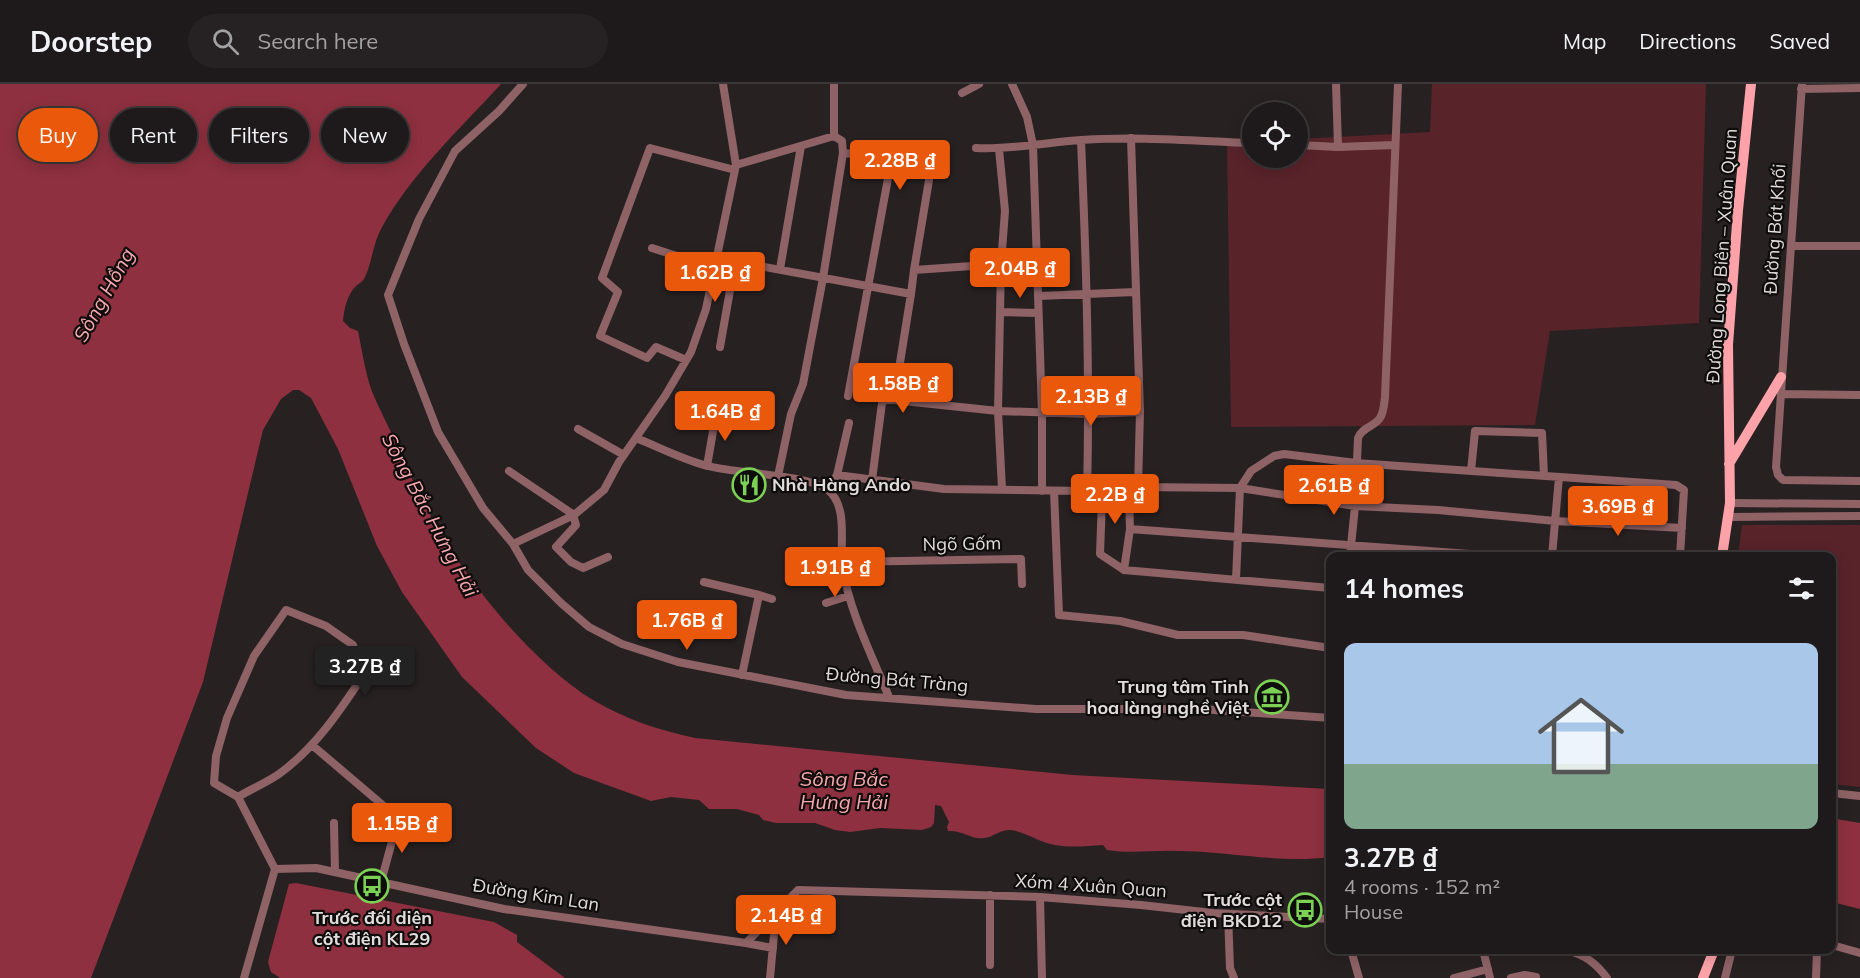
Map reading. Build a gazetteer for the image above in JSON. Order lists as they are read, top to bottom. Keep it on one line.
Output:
{"streets":{"main road":["Đường Long Biên – Xuân Quan"],"street":["Đường Bát Khối","Ngõ Gốm","Đường Bát Tràng","Xóm 4 Xuân Quan","Đường Kim Lan"]},"water":["Sông Hồng","Sông Bắc Hưng Hải"],"places":{"restaurant":["Nhà Hàng Ando"],"museum":["Trung tâm Tinh hoa làng nghề Việt"],"bus stop":["Trước đối diện cột điện KL29","Trước cột điện BKD12"]},"page":{"header":"Doorstep","search":"Search here","nav":["Map","Directions","Saved"],"chip":["Buy","Rent","Filters","New"],"price":["2.28B ₫","2.04B ₫","1.62B ₫","1.58B ₫","2.13B ₫","1.64B ₫","2.61B ₫","2.2B ₫","3.69B ₫","1.91B ₫","1.76B ₫","3.27B ₫","1.15B ₫","2.14B ₫"],"heading":"14 homes","list":[{"name":"3.27B ₫","note":"4 rooms · 152 m² · House"}]}}
